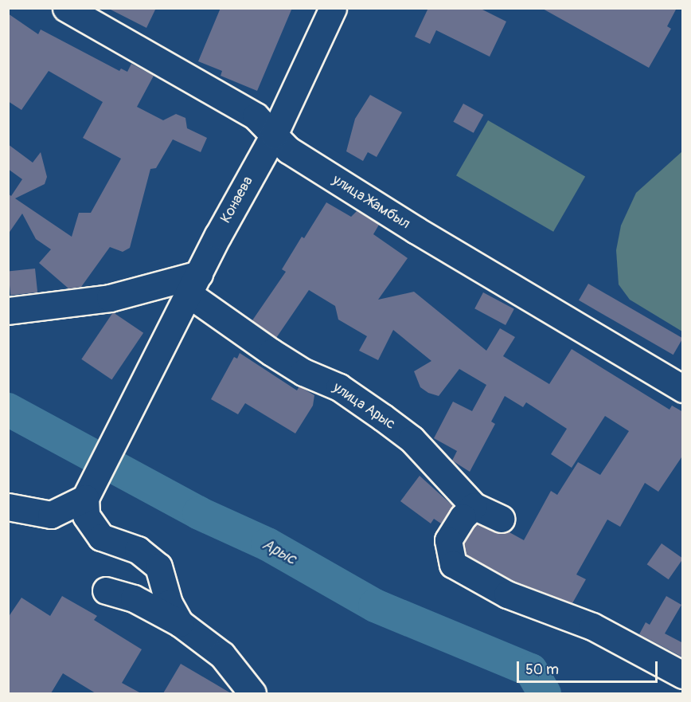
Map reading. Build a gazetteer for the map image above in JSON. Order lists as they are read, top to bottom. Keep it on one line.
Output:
{"streets":{"street":["Конаева","улица Жамбыл","улица Арыс"]},"crossings":[["Конаева","улица Жамбыл"],["Конаева","улица Арыс"]],"water":["Арыс"],"scale_bar":"50 m"}
